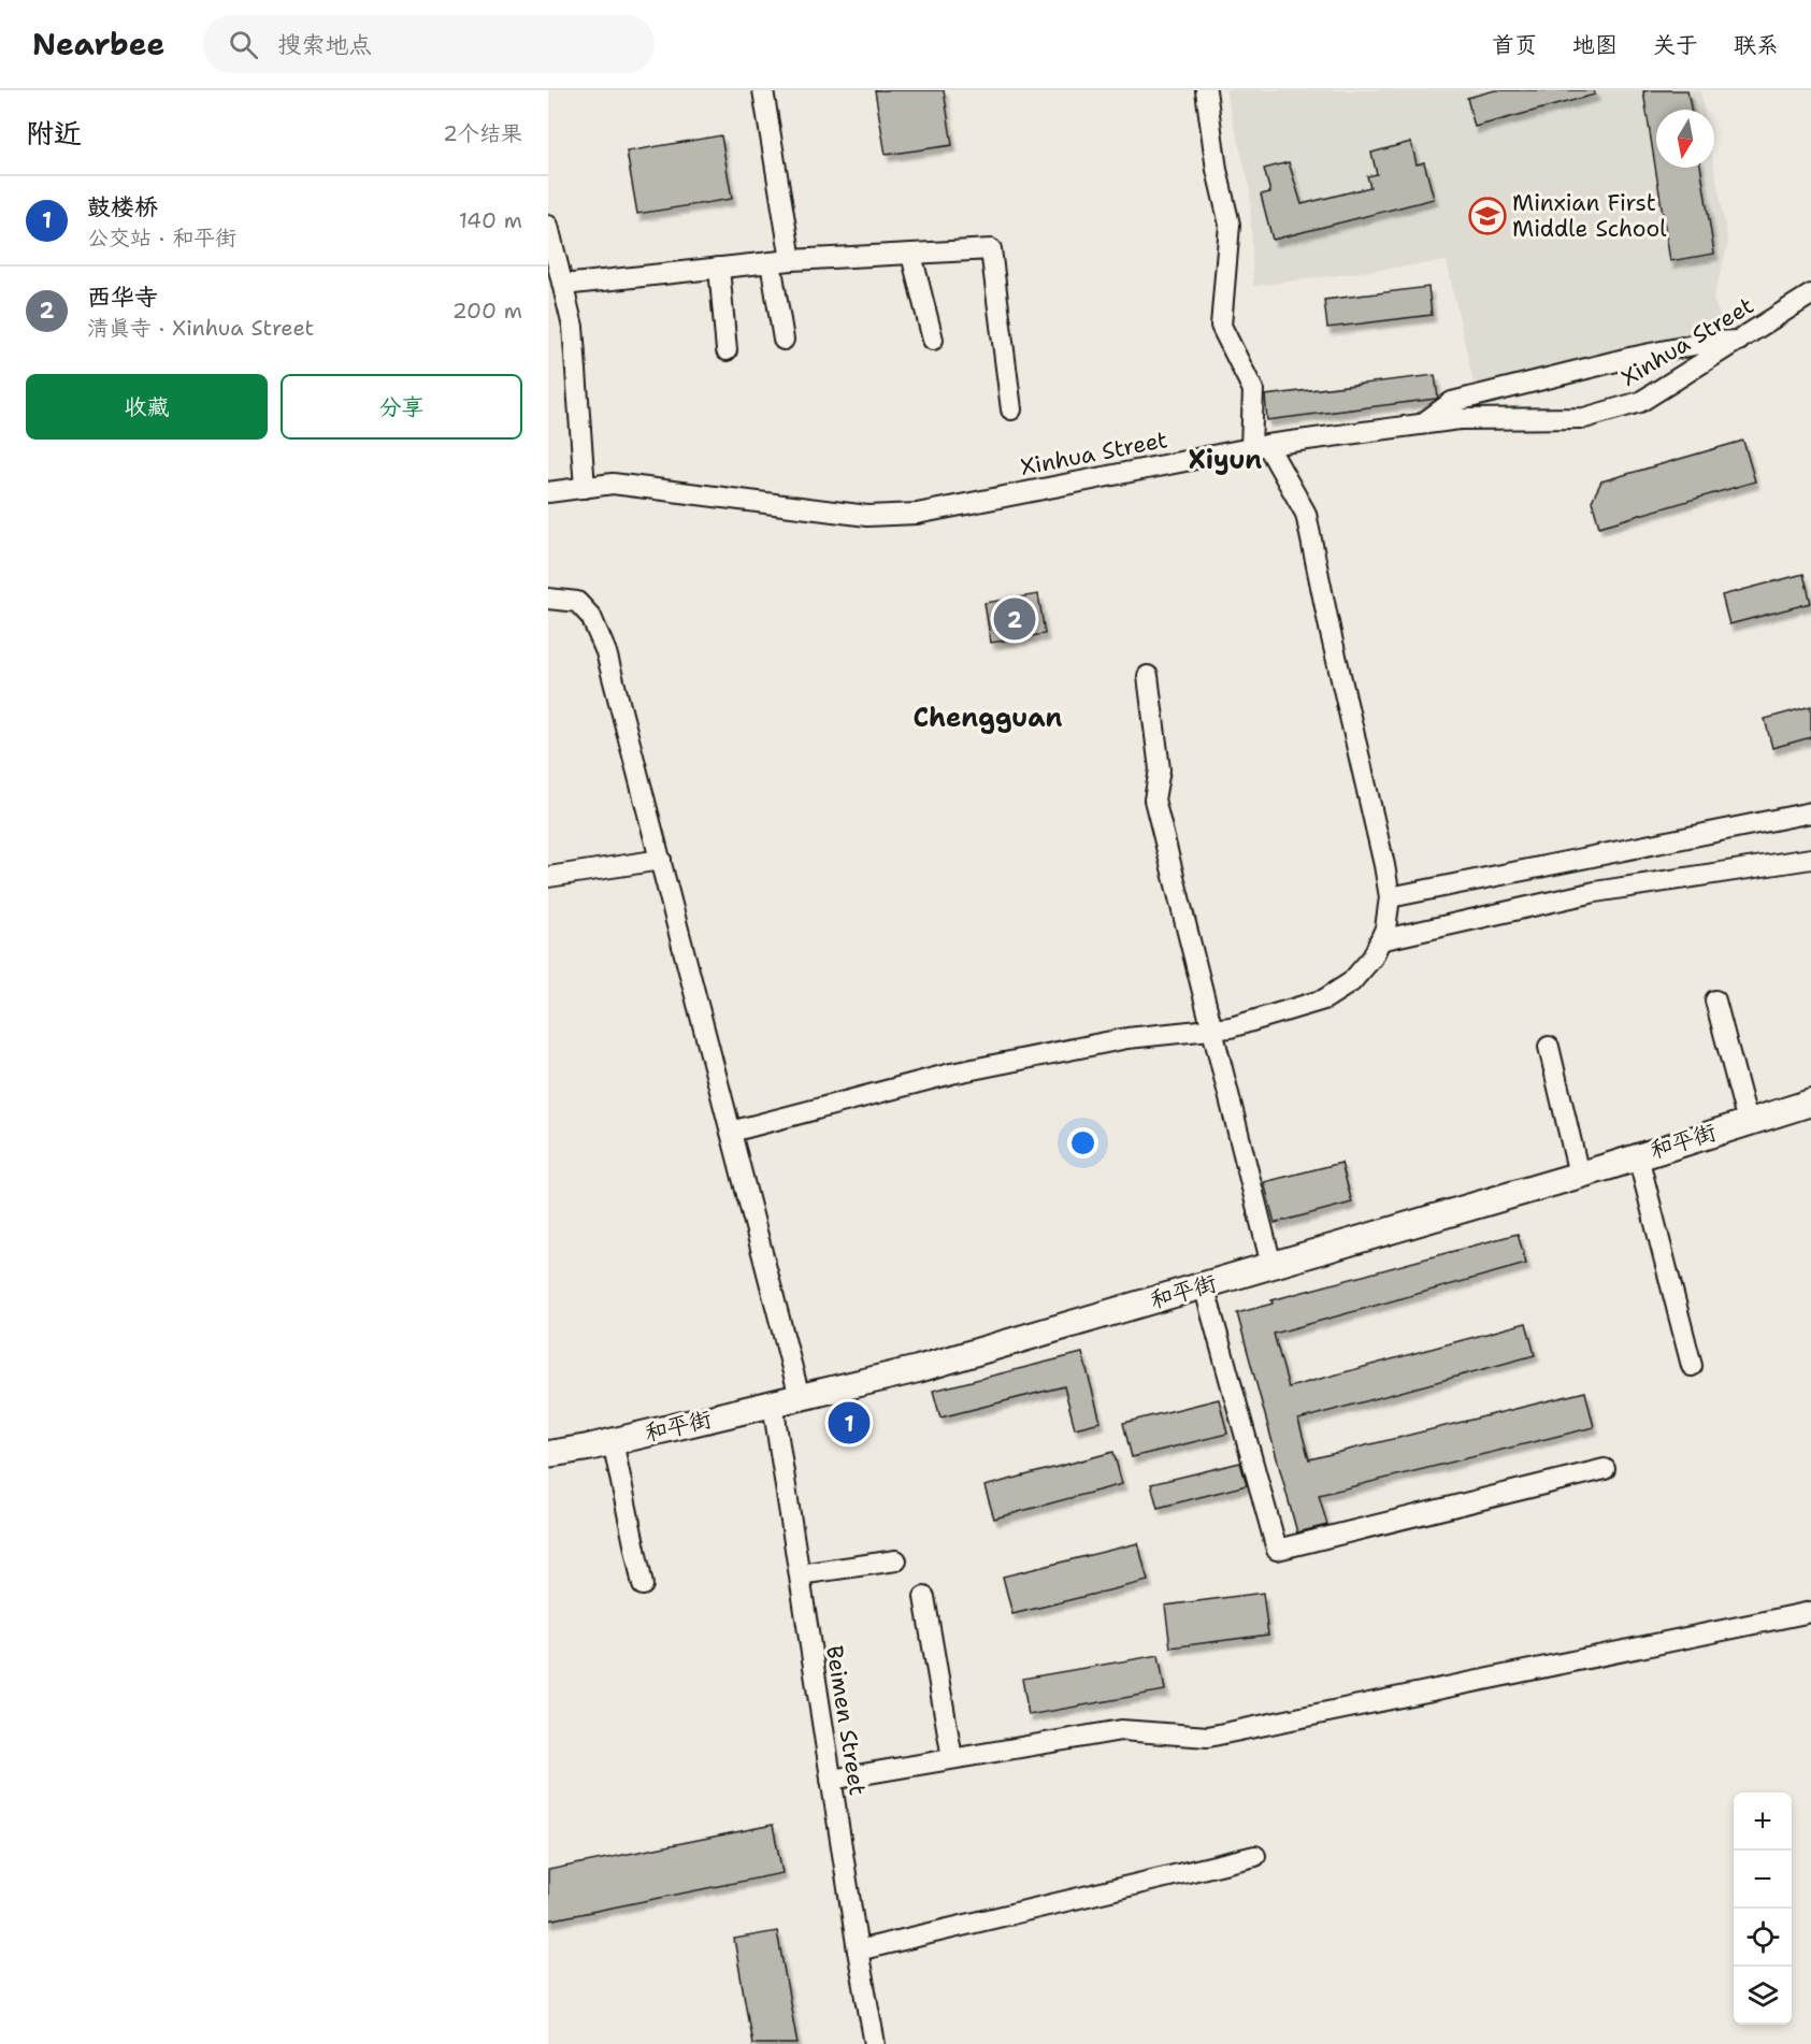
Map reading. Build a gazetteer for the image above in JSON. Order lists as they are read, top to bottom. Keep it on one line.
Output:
{"streets":{"main road":["和平街"],"street":["Xinhua Street","Beimen Street"]},"crossings":[["和平街","Beimen Street"]],"districts":["Xiyun","Chengguan"],"places":{"school or university":["Minxian First Middle School"]},"north":"bottom","page":{"header":"Nearbee","search":"搜索地点","nav":["首页","地图","关于","联系"],"heading":["附近","2个结果"],"list":[{"mark":"1","name":"鼓楼桥","note":"公交站 · 和平街","value":"140 m"},{"mark":"2","name":"西华寺","note":"清真寺 · Xinhua Street","value":"200 m"}],"buttons":["收藏","分享"],"pins":["2","1"],"map_buttons":["+","−"]}}
